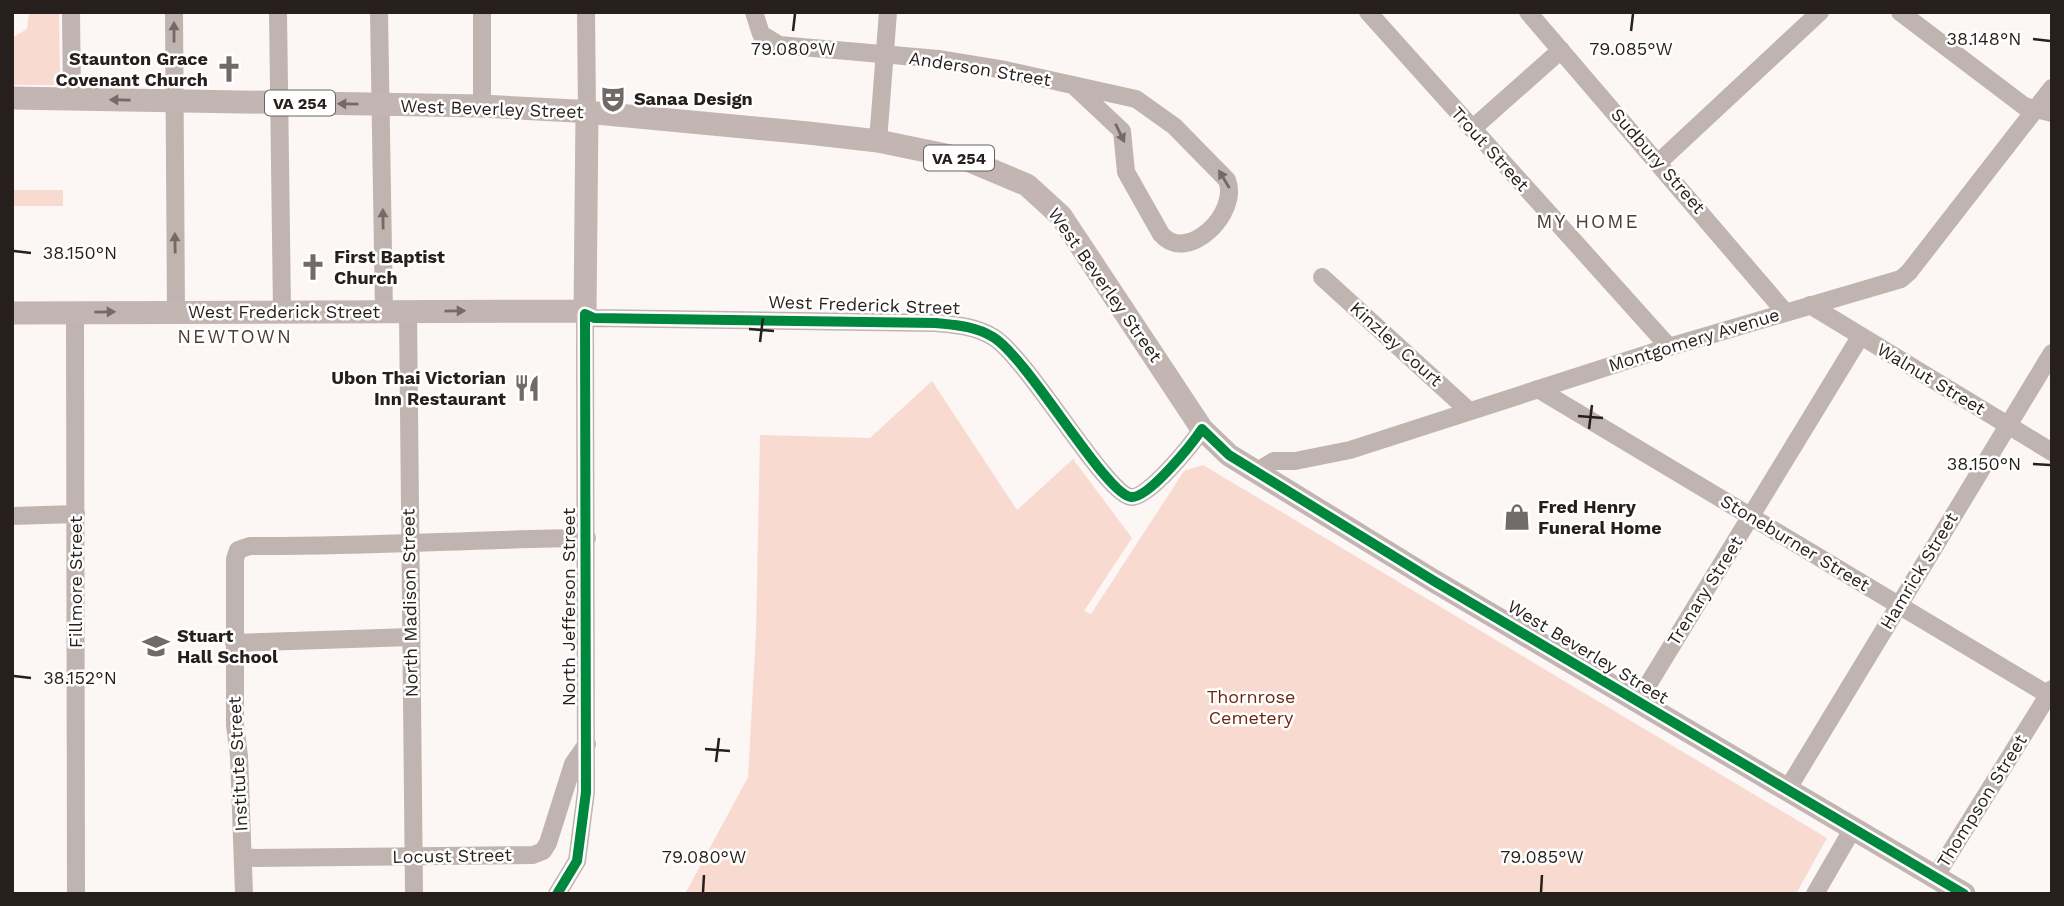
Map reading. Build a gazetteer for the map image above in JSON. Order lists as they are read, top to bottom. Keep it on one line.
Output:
{"streets":{"main road":["VA 254","West Beverley Street","West Frederick Street","North Jefferson Street"],"street":["Anderson Street","Trout Street","Sudbury Street","Montgomery Avenue","Kinzley Court","Walnut Street","Stoneburner Street","Hamrick Street","Fillmore Street","Trenary Street","North Madison Street","Institute Street","Thompson Street","Locust Street"]},"crossings":[["West Beverley Street","West Frederick Street"],["West Beverley Street","Montgomery Avenue"],["West Beverley Street","Hamrick Street"],["West Beverley Street","Trenary Street"],["West Beverley Street","North Jefferson Street"],["West Beverley Street","Thompson Street"],["Trout Street","Montgomery Avenue"],["Sudbury Street","Montgomery Avenue"],["West Frederick Street","Fillmore Street"],["West Frederick Street","North Madison Street"],["West Frederick Street","North Jefferson Street"],["Montgomery Avenue","Kinzley Court"],["Montgomery Avenue","Walnut Street"],["Montgomery Avenue","Stoneburner Street"],["Walnut Street","Hamrick Street"],["Walnut Street","Trenary Street"],["Stoneburner Street","Hamrick Street"],["Stoneburner Street","Trenary Street"],["Stoneburner Street","Thompson Street"],["North Madison Street","Institute Street"],["North Madison Street","Locust Street"],["North Jefferson Street","Locust Street"],["Institute Street","Locust Street"]],"districts":["MY HOME","NEWTOWN"],"parks":["Thornrose Cemetery"],"places":{"church":["Staunton Grace Covenant Church","First Baptist Church"],"theatre":["Sanaa Design"],"restaurant":["Ubon Thai Victorian Inn Restaurant"],"shop":["Fred Henry Funeral Home"],"school or university":["Stuart Hall School"]},"coordinates":["38.148°N","79.080°W","79.085°W","38.150°N","38.152°N"]}
